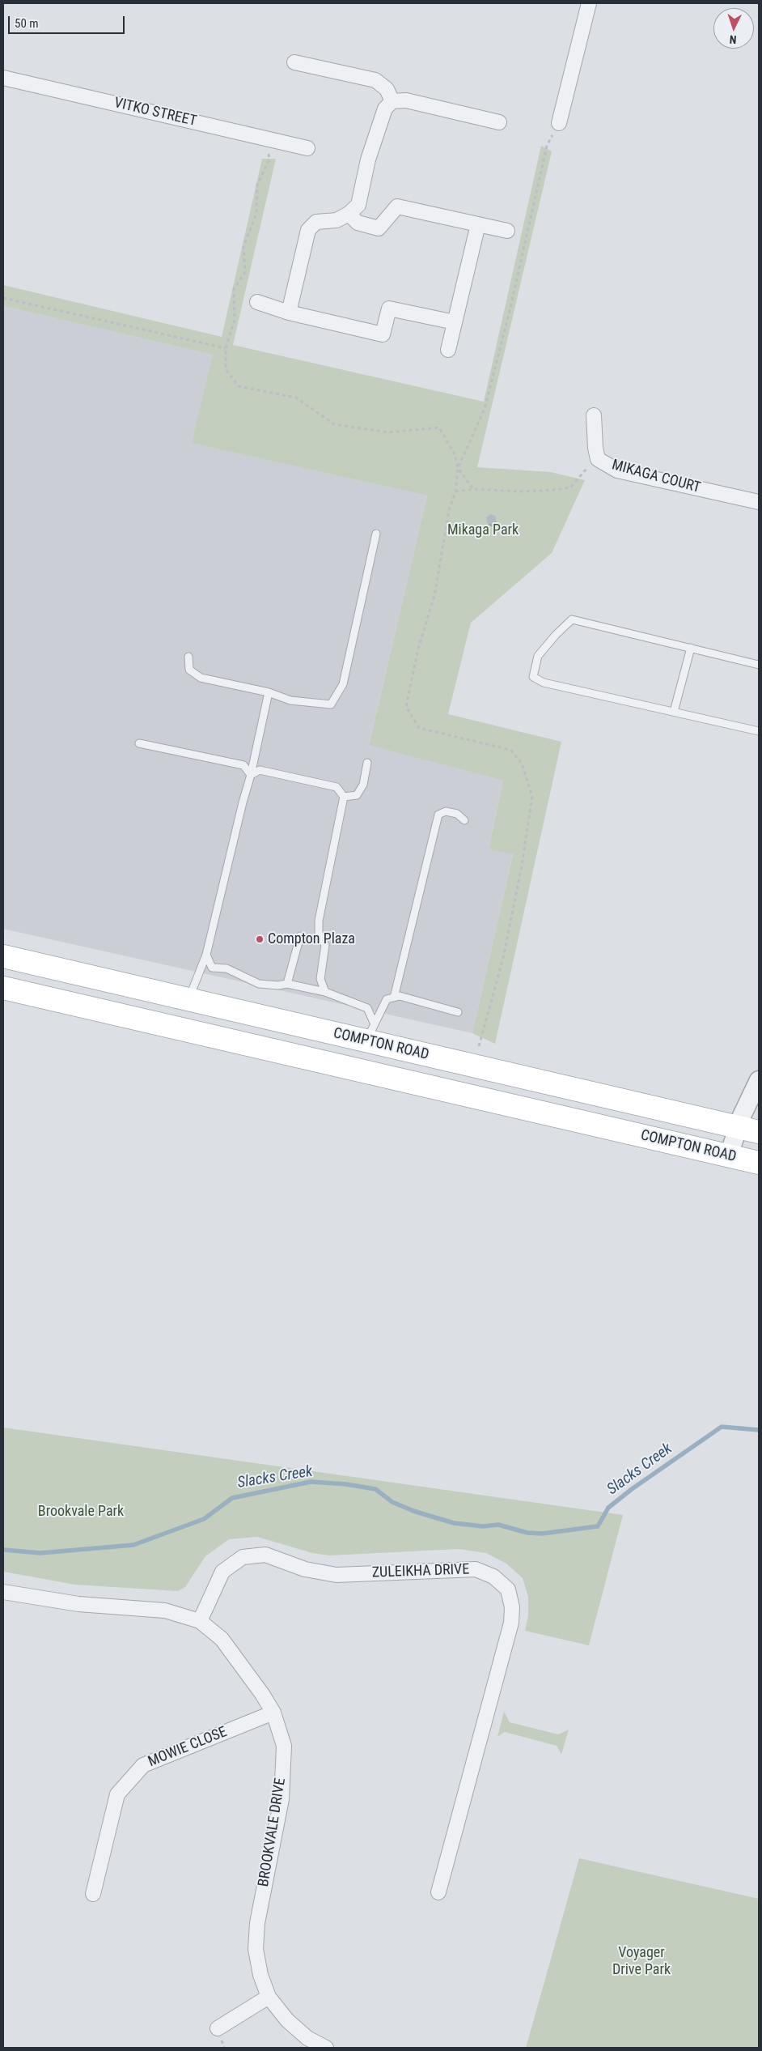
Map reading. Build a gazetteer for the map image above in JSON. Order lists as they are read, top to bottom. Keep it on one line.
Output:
{"streets":{"main road":["COMPTON ROAD"],"street":["VITKO STREET","MIKAGA COURT","ZULEIKHA DRIVE","MOWIE CLOSE","BROOKVALE DRIVE"]},"crossings":[["ZULEIKHA DRIVE","BROOKVALE DRIVE"],["MOWIE CLOSE","BROOKVALE DRIVE"]],"water":["Slacks Creek"],"parks":["Mikaga Park","Brookvale Park","Voyager Drive Park"],"places":["Compton Plaza"],"scale_bar":"50 m","north":"bottom"}
